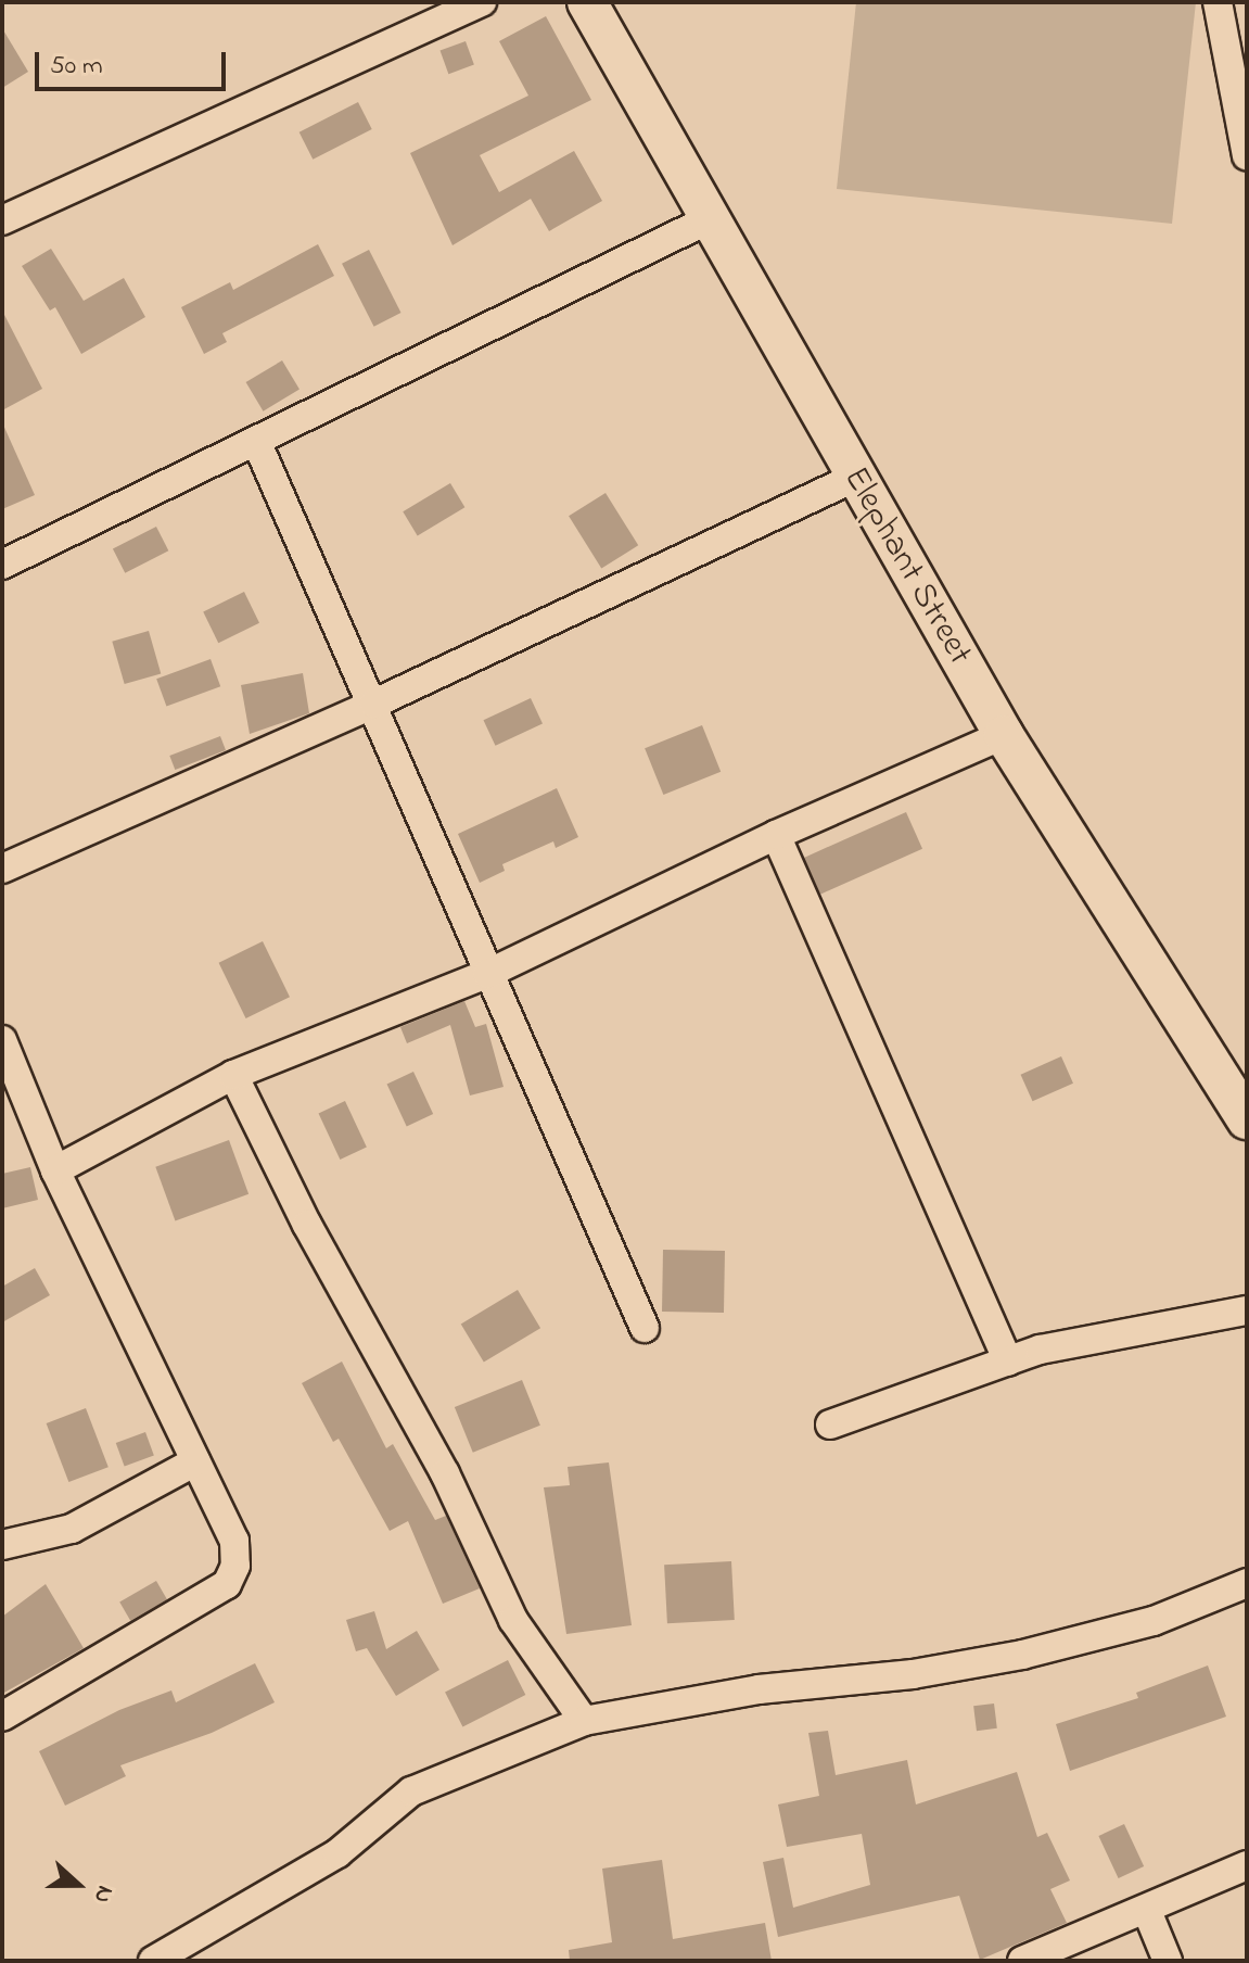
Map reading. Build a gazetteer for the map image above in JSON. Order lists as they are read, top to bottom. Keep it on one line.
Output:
{"streets":{"main road":["Elephant Street"]},"scale_bar":"50 m","north":"right"}
